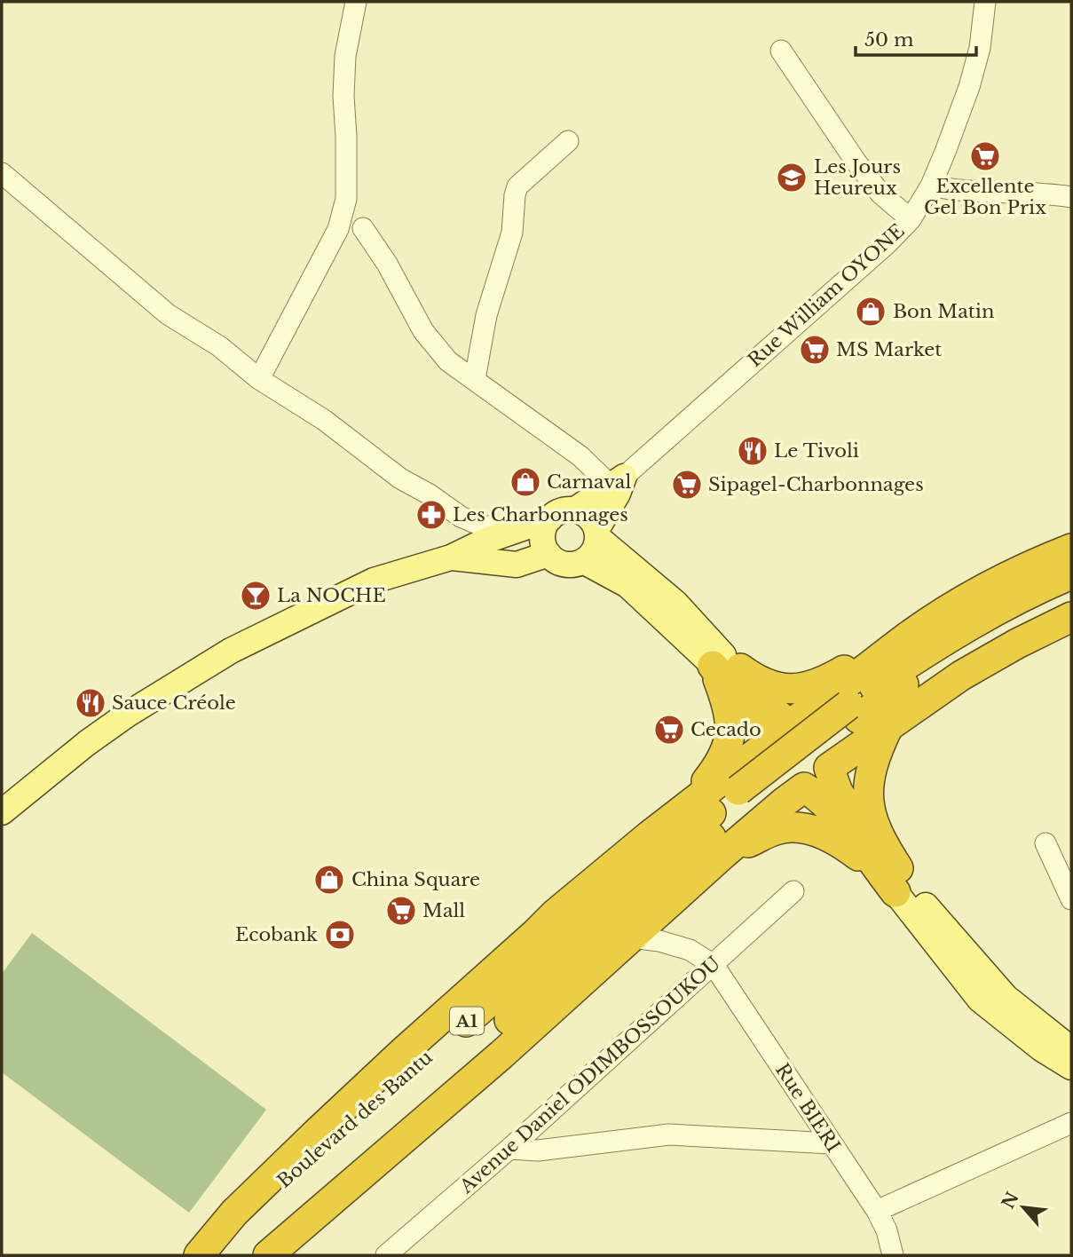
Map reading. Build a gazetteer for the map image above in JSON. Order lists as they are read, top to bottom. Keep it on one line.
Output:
{"streets":{"highway":["A1","Boulevard des Bantu"],"street":["Rue William OYONE","Avenue Daniel ODIMBOSSOUKOU","Rue BIERI"]},"crossings":[["Avenue Daniel ODIMBOSSOUKOU","Rue BIERI"]],"places":{"supermarket":["Excellente Gel Bon Prix","MS Market","Sipagel-Charbonnages","Cecado","Mall"],"school or university":["Les Jours Heureux"],"shop":["Bon Matin","Carnaval","China Square"],"restaurant":["Le Tivoli","Sauce Créole"],"pharmacy":["Les Charbonnages"],"bar":["La NOCHE"],"bank":["Ecobank"]},"scale_bar":"50 m","north":"top left"}
